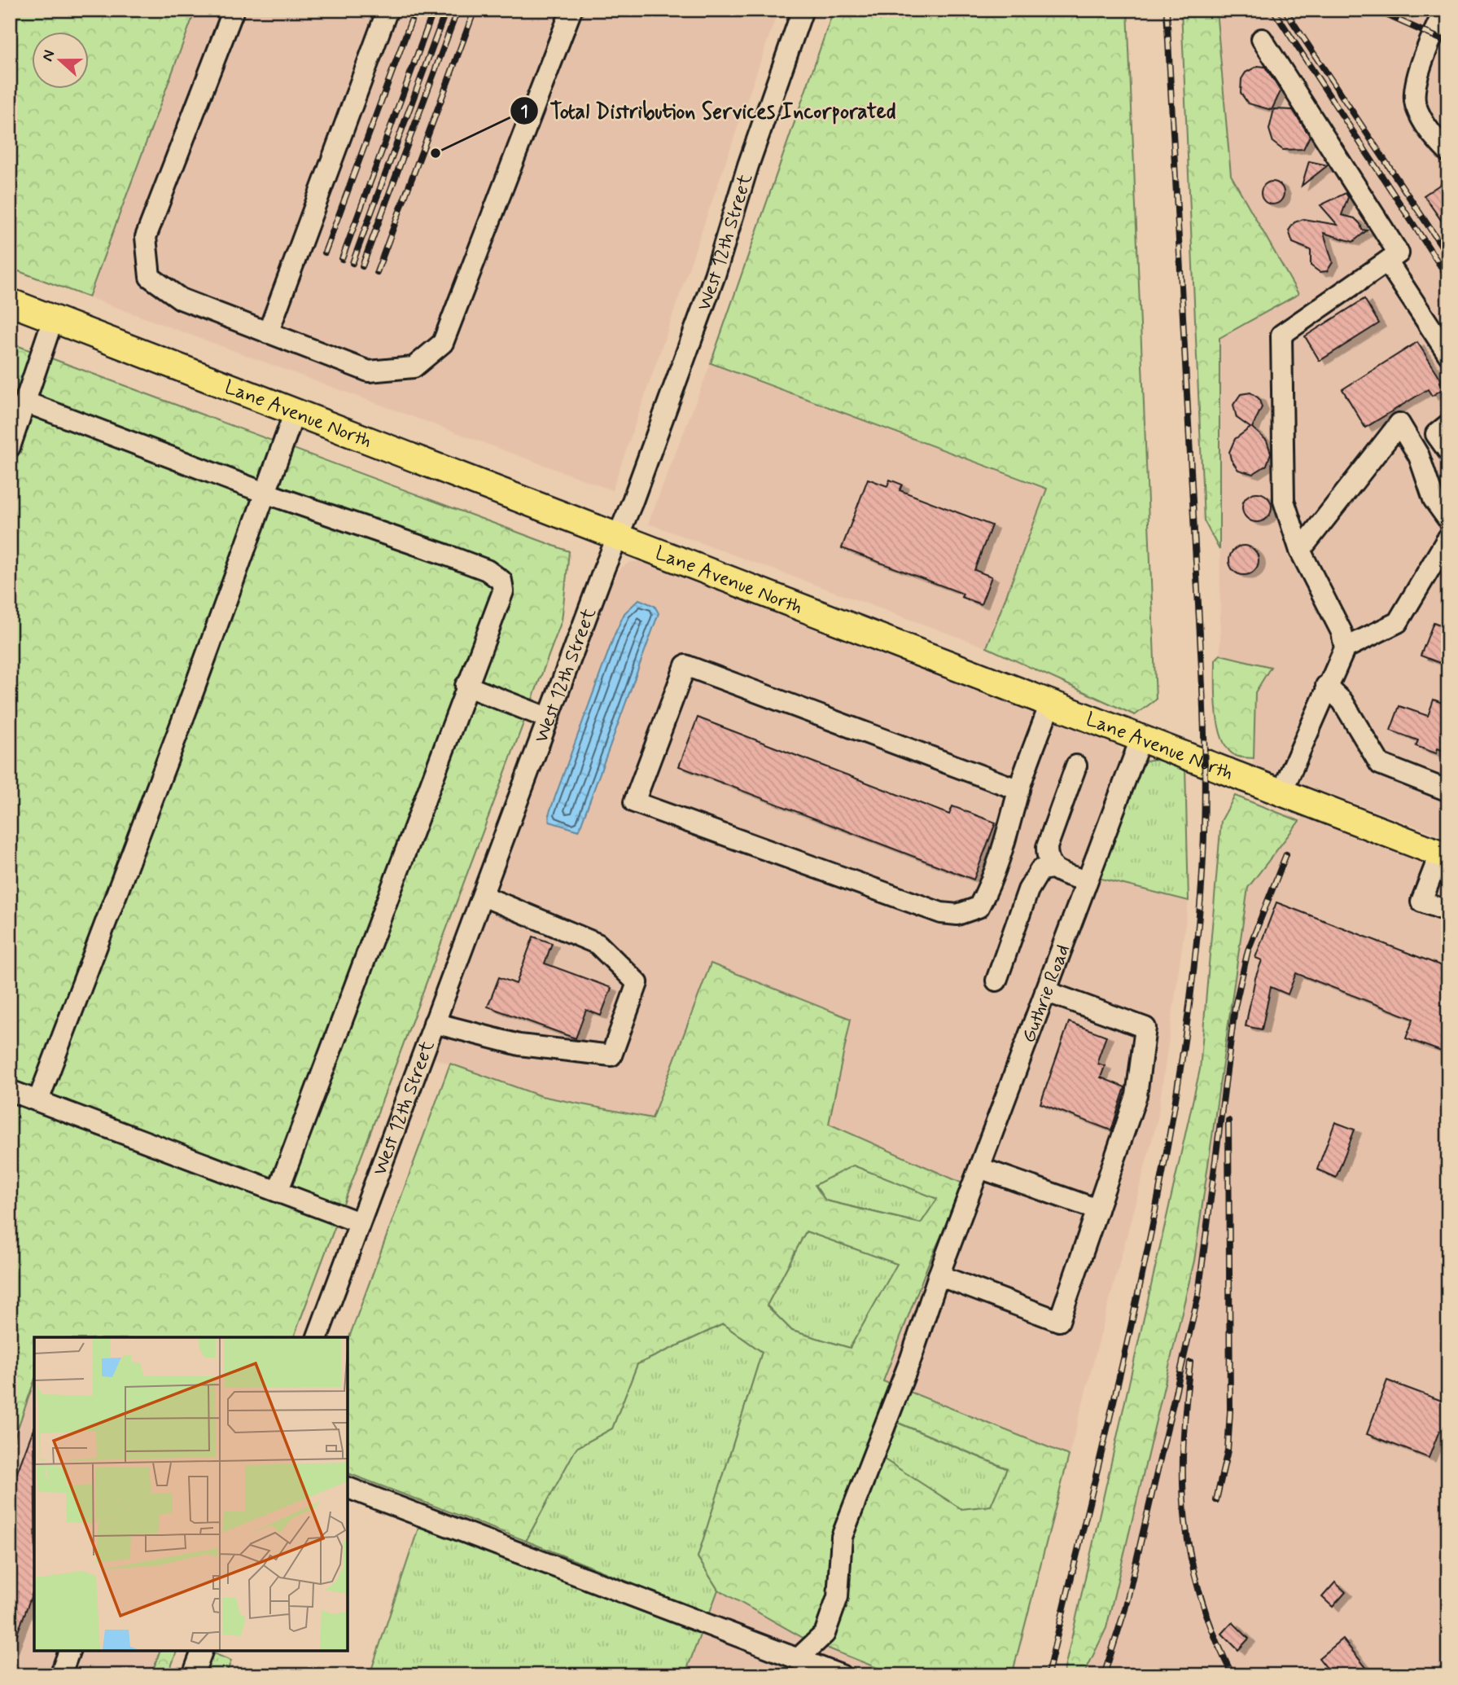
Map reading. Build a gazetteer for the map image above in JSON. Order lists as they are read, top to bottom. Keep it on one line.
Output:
{"streets":{"main road":["Lane Avenue North"],"street":["West 12th Street","Guthrie Road"]},"crossings":[["West 12th Street","Lane Avenue North"],["Lane Avenue North","Guthrie Road"]],"places":["Total Distribution Services Incorporated"],"north":"left"}
